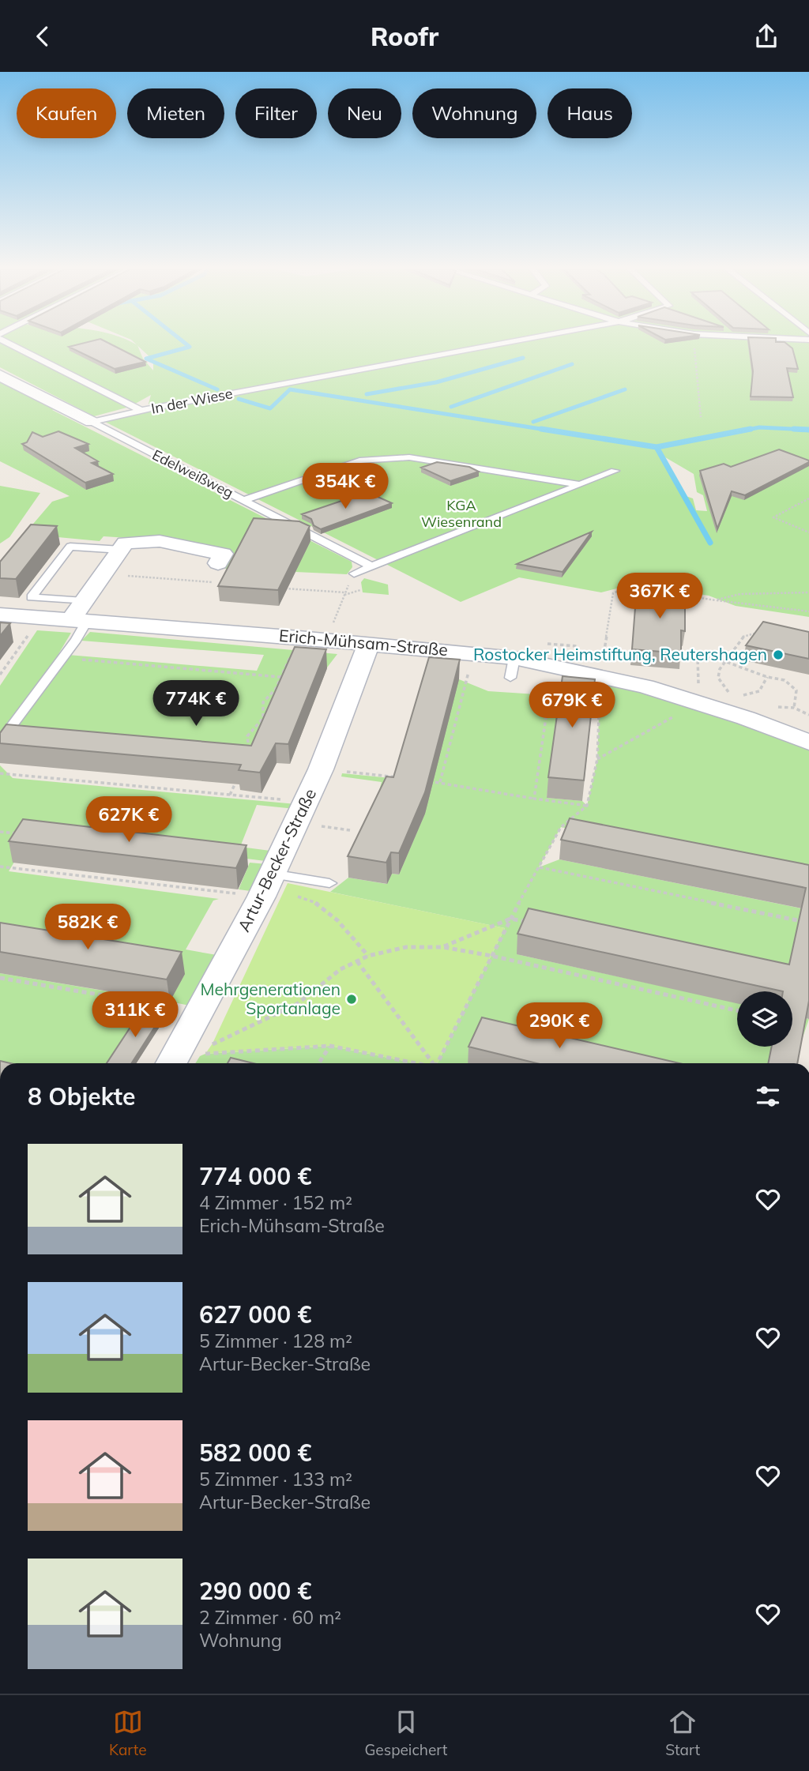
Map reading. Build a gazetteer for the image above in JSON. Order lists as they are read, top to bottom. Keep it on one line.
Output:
{"streets":{"street":["Edelweißweg","Erich-Mühsam-Straße","Artur-Becker-Straße"],"lane":["In der Wiese"]},"crossings":[["In der Wiese","Edelweißweg"],["Erich-Mühsam-Straße","Artur-Becker-Straße"]],"parks":["KGA Wiesenrand"],"places":["Rostocker Heimstiftung, Reutershagen","Mehrgenerationen Sportanlage"],"page":{"header":"Roofr","chip":["Kaufen","Mieten","Filter","Neu","Wohnung","Haus"],"price":["354K €","367K €","774K €","679K €","627K €","582K €","311K €","290K €"],"heading":"8 Objekte","list":[{"name":"774 000 €","note":"4 Zimmer · 152 m² · Erich-Mühsam-Straße"},{"name":"627 000 €","note":"5 Zimmer · 128 m² · Artur-Becker-Straße"},{"name":"582 000 €","note":"5 Zimmer · 133 m² · Artur-Becker-Straße"},{"name":"290 000 €","note":"2 Zimmer · 60 m² · Wohnung"}],"tabs":["Karte","Gespeichert","Start"]}}
